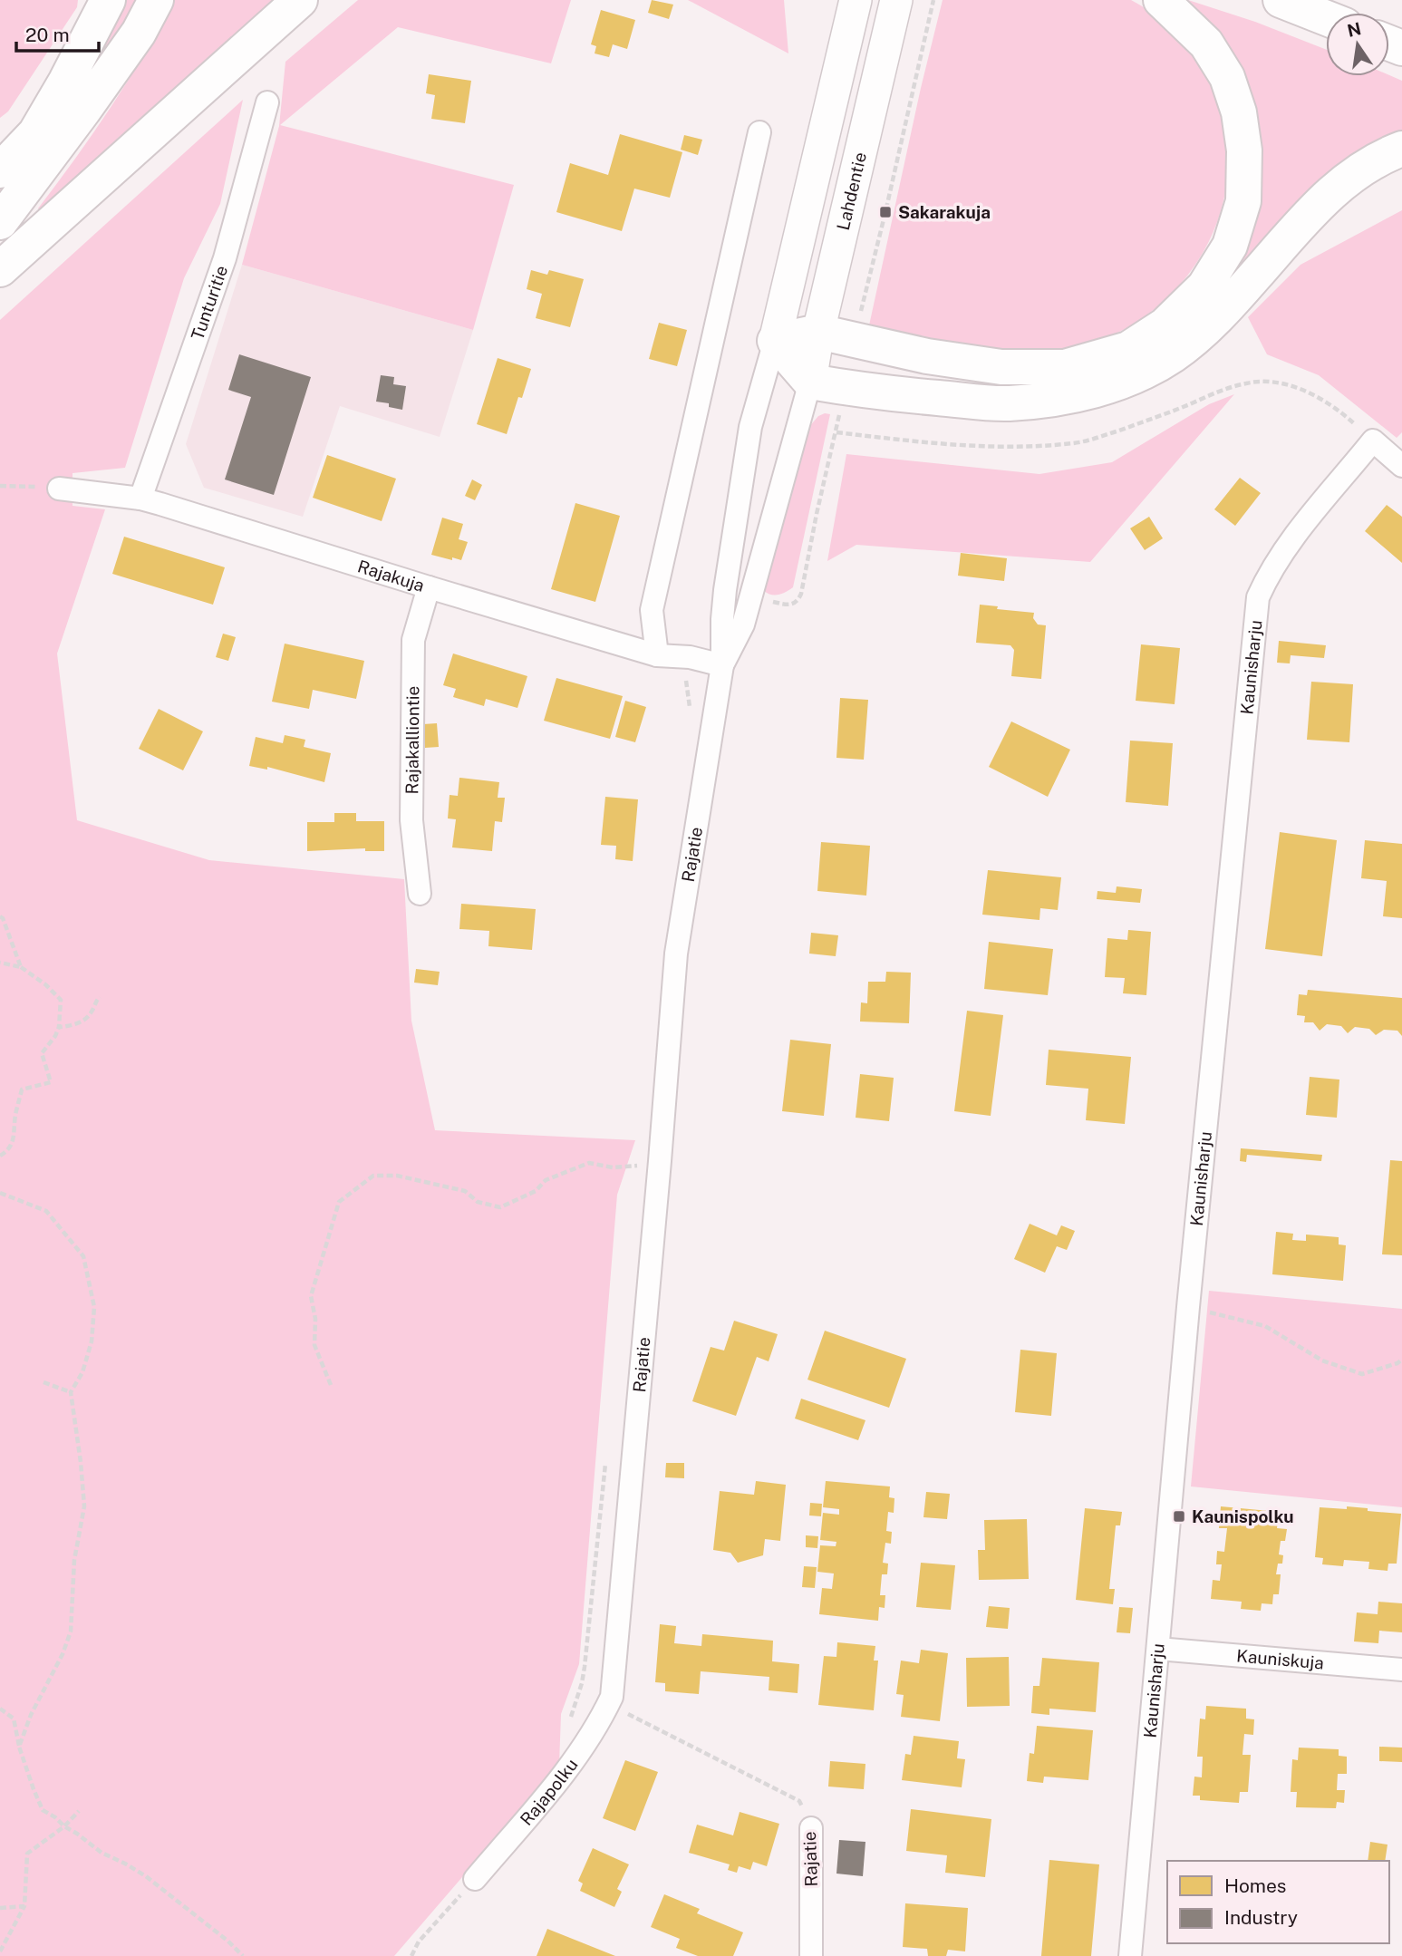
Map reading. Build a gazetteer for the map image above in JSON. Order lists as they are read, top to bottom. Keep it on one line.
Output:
{"streets":{"main road":["Lahdentie"],"street":["Tunturitie","Rajakuja","Kaunisharju","Rajakalliontie","Rajatie","Kauniskuja","Rajapolku"]},"crossings":[["Lahdentie","Rajatie"],["Tunturitie","Rajakuja"],["Rajakuja","Rajakalliontie"],["Rajakuja","Rajatie"],["Kaunisharju","Kauniskuja"],["Rajatie","Rajapolku"]],"places":{"transit":["Sakarakuja","Kaunispolku"]},"legend":["Homes","Industry"],"scale_bar":"20 m","north":"top"}
